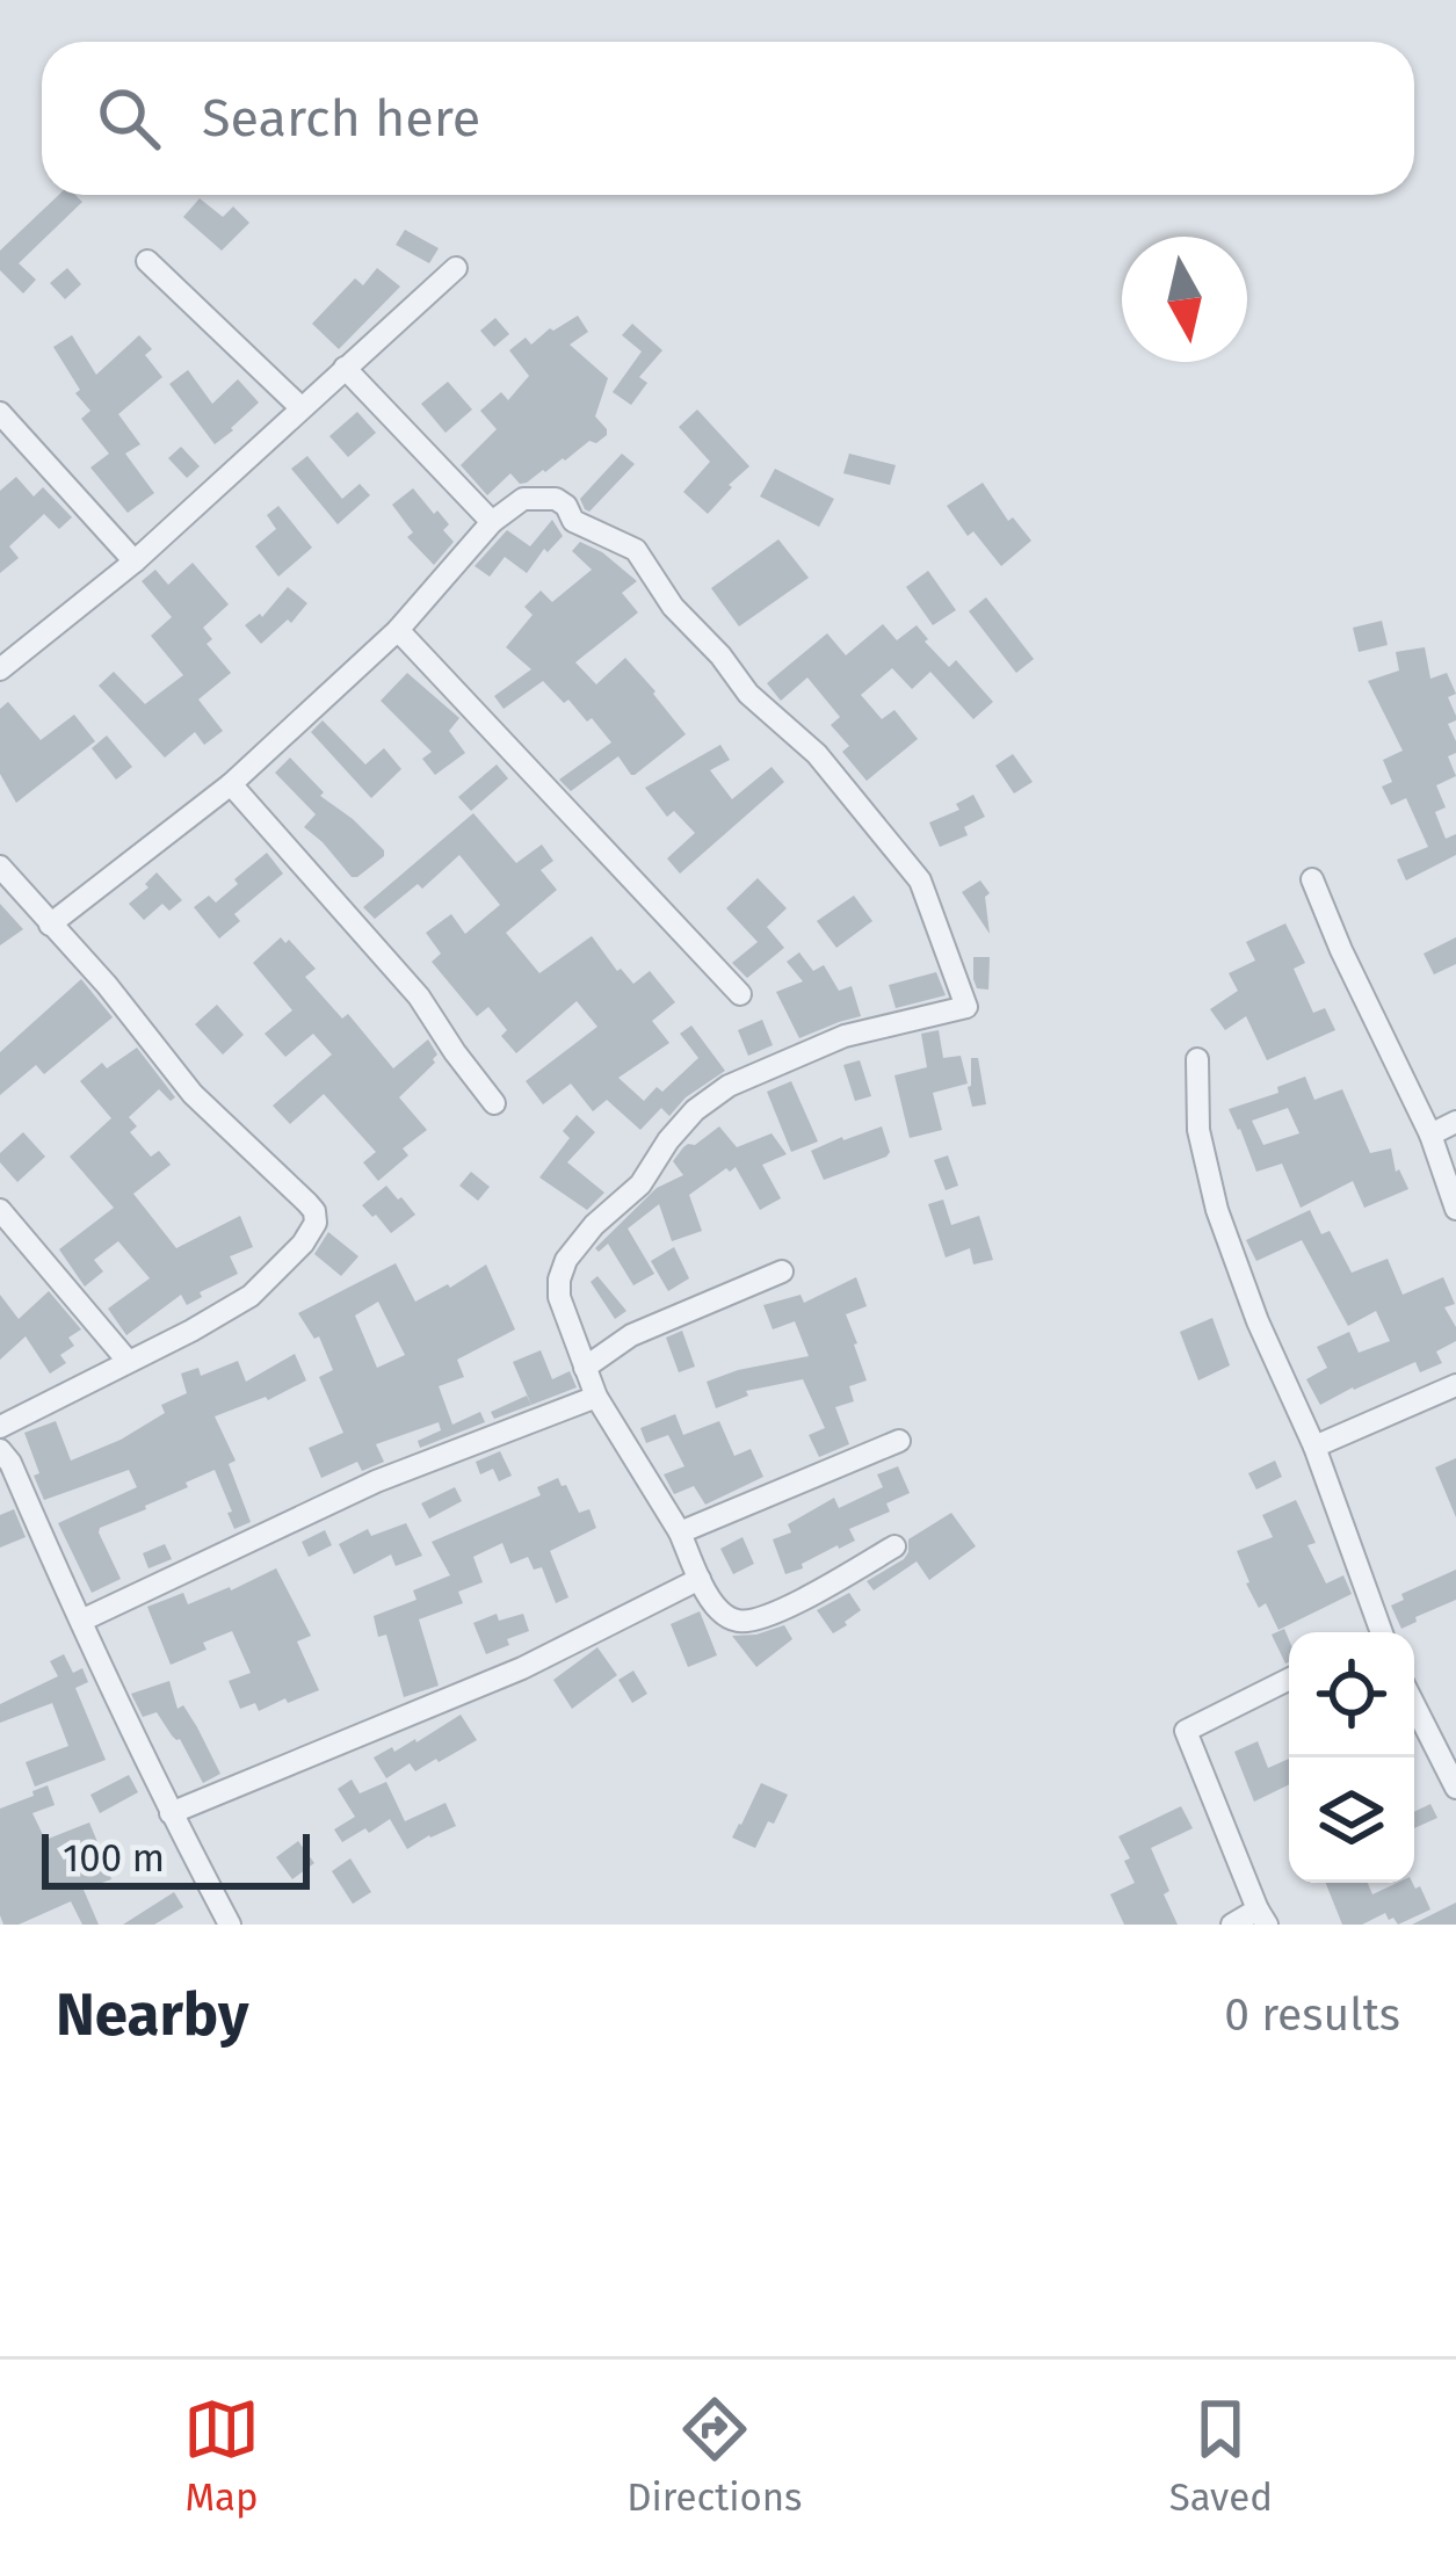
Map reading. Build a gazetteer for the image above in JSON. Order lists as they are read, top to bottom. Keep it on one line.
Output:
{"scale_bar":"100 m","north":"bottom","page":{"search":"Search here","scale":"100 m","heading":["Nearby","0 results"],"nav":["Map","Directions","Saved"]}}
